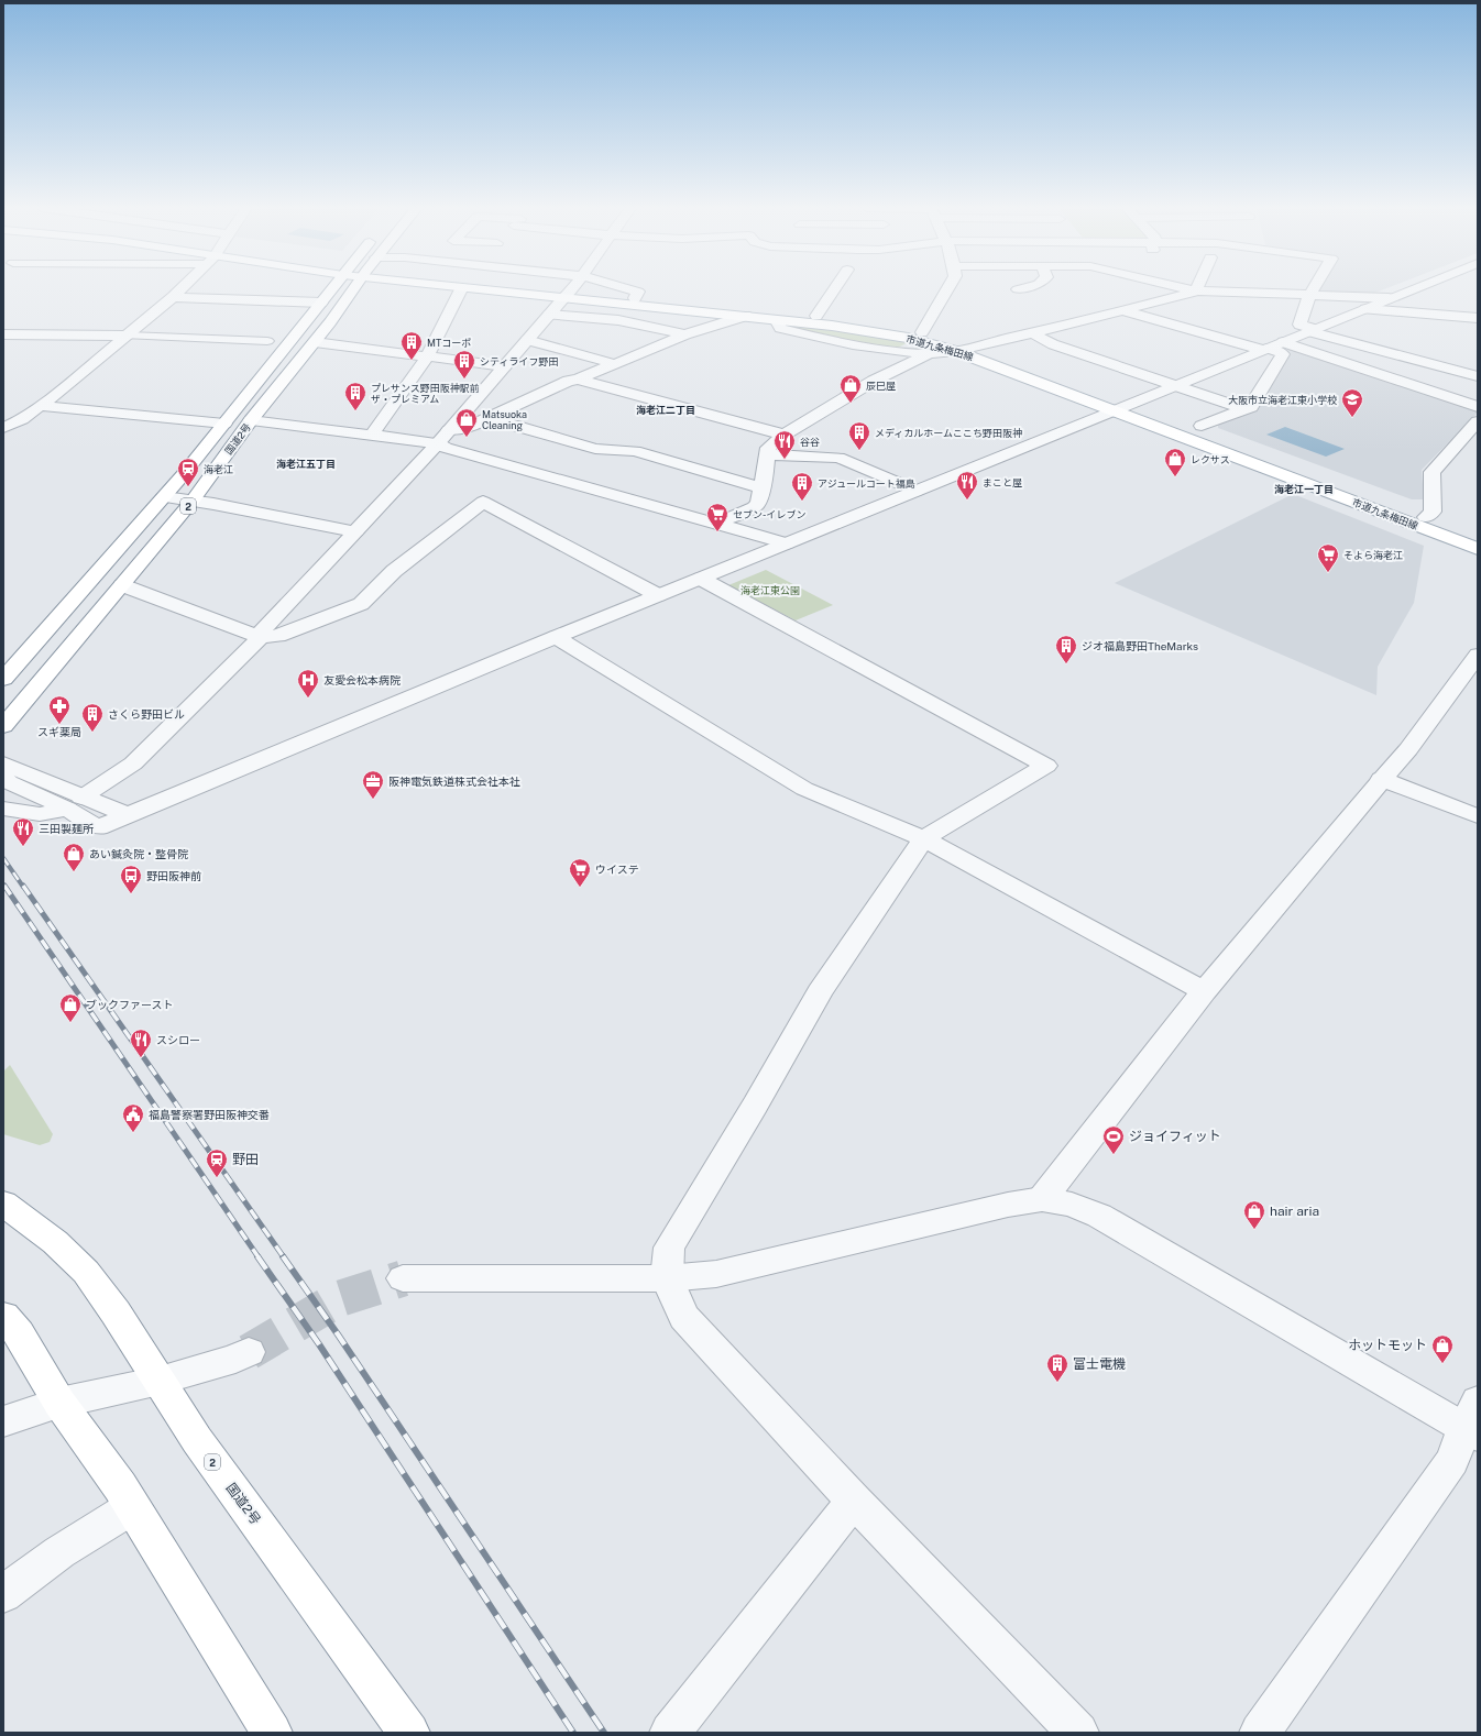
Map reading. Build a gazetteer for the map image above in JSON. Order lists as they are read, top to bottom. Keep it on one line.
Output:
{"streets":{"main road":["市道九条梅田線","国道2号","2"]},"districts":["海老江二丁目","海老江五丁目","海老江一丁目"],"parks":["海老江東公園"],"places":{"building":["MTコーポ","シティライフ野田","プレサンス野田阪神駅前 ザ・プレミアム","メディカルホームここち野田阪神","アジュールコート福島","ジオ福島野田TheMarks","さくら野田ビル","富士電機"],"shop":["辰巳屋","Matsuoka Cleaning","レクサス","あい鍼灸院・整骨院","ブックファースト","hair aria","ホットモット"],"school or university":["大阪市立海老江東小学校"],"restaurant":["谷谷","まこと屋","三田製麺所","スシロー"],"station":["海老江","野田"],"supermarket":["セブン-イレブン","そよら海老江","ウイステ"],"hospital":["友愛会松本病院"],"pharmacy":["スギ薬局"],"office":["阪神電気鉄道株式会社本社"],"bus stop":["野田阪神前"],"public building":["福島警察署野田阪神交番"],"sports":["ジョイフィット"]}}
